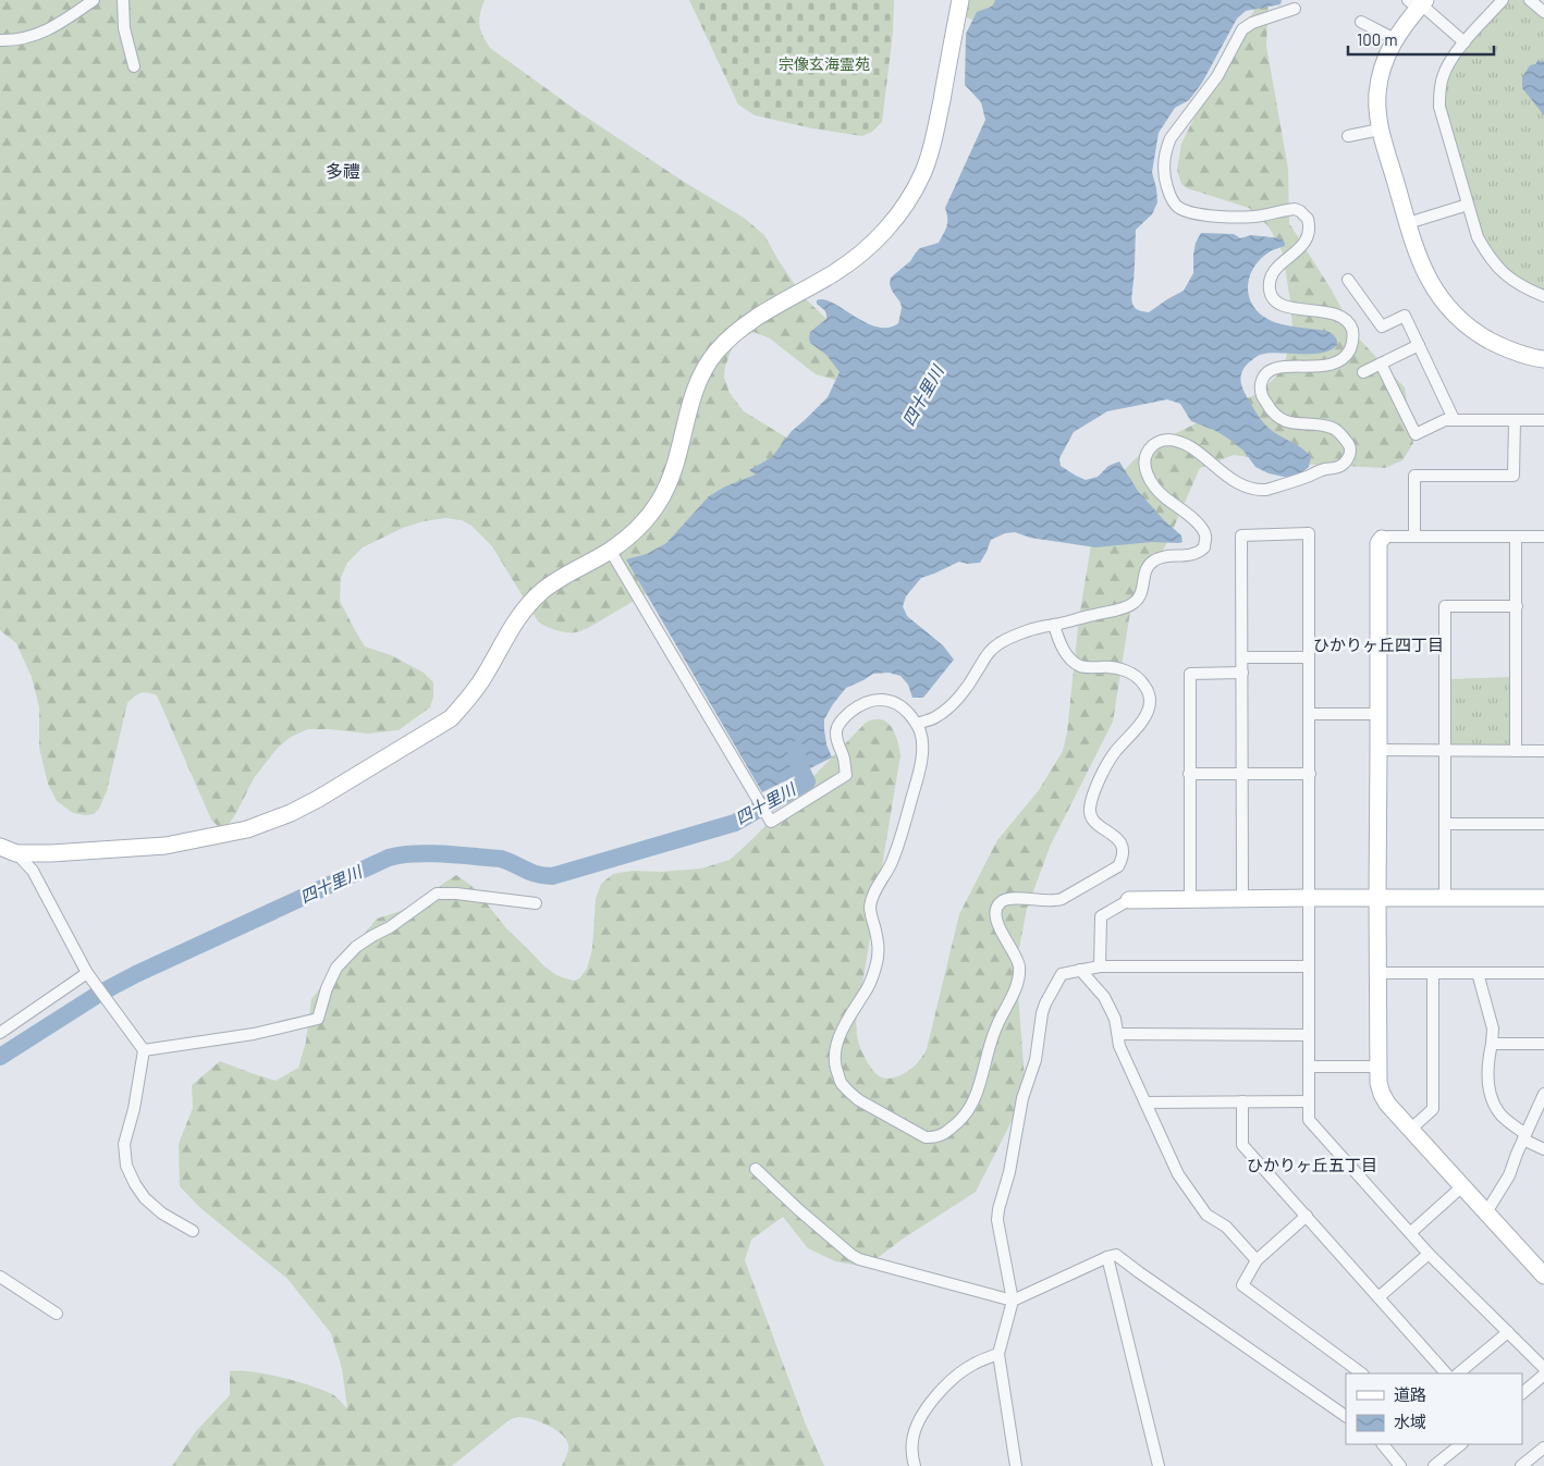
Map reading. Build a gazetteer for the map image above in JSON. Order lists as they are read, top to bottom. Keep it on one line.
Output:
{"districts":["多禮","ひかりヶ丘四丁目","ひかりヶ丘五丁目"],"water":["四十里川"],"parks":["宗像玄海霊苑"],"legend":["道路","水域"],"scale_bar":"100 m"}
